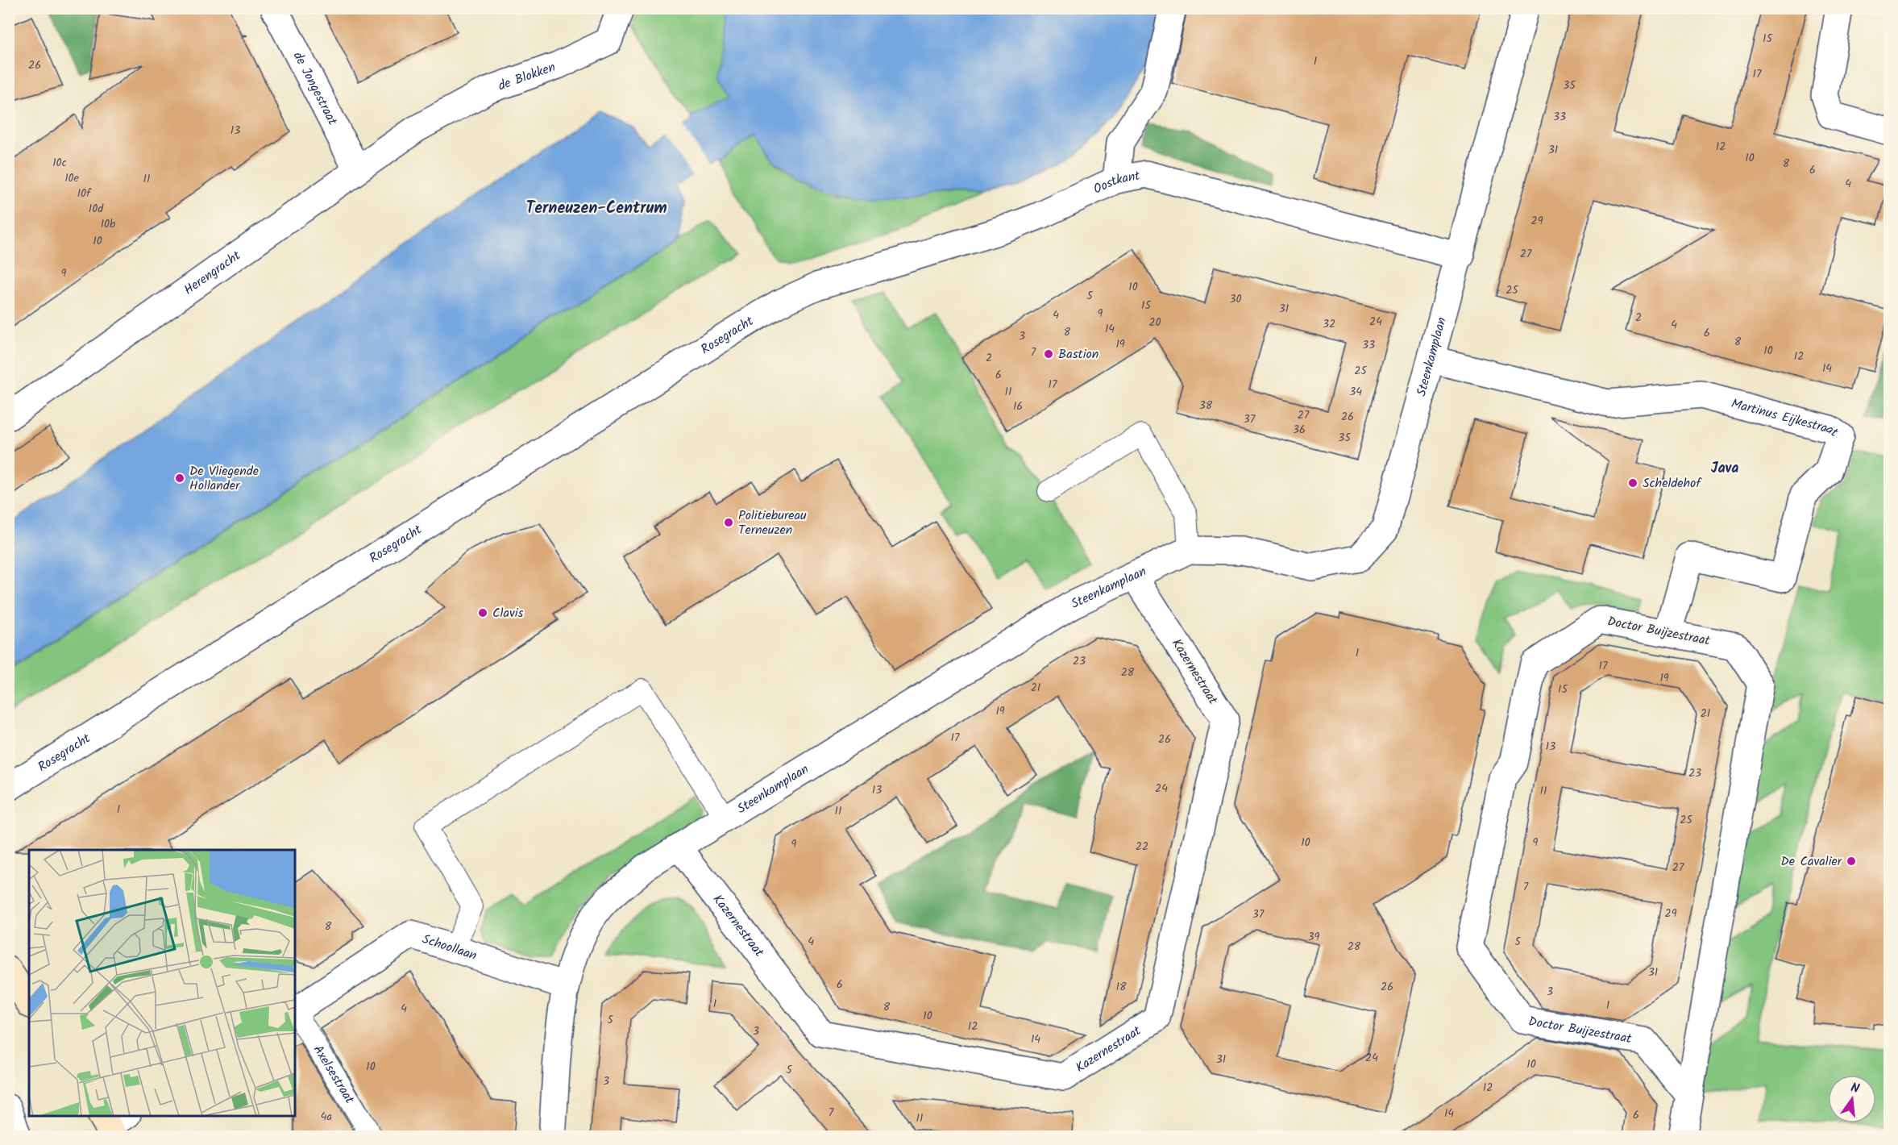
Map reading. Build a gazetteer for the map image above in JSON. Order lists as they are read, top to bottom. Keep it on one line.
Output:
{"streets":{"street":["de Blokken","de Jongestraat","Oostkant","Herengracht","Rosegracht","Steenkamplaan","Martinus Eijkestraat","Doctor Buijzestraat","Kazernestraat","Schoollaan"],"lane":["Axelsestraat"]},"crossings":[["de Blokken","Herengracht"],["de Jongestraat","Herengracht"],["Oostkant","Rosegracht"],["Oostkant","Steenkamplaan"],["Steenkamplaan","Martinus Eijkestraat"],["Steenkamplaan","Kazernestraat"],["Steenkamplaan","Schoollaan"],["Martinus Eijkestraat","Doctor Buijzestraat"]],"districts":["Terneuzen-Centrum","Java"],"places":["Bastion","De Vliegende Hollander","Scheldehof","Politiebureau Terneuzen","Clavis","De Cavalier"],"house_numbers":["15","1","26","17","35","33","13","12","31","10","10c","8","6","10e","11","4","10f","10d","29","10b","10","27","9","10","25","5","30","15","31","9","4","2","24","20","32","4","14","8","6","3","8","19","33","10","7","12","2","14","25","6","17","11","34","38","16","27","26","37","36","35","1","23","17","28","19","21","15","19","21","17","26","13","23","24","13","11","1","11","25","10","9","9","22","27","7","29","37","8","39","4","5","28","31","6","18","26","3","1","1","8","4","10","5","12","3","14","24","31","10","10","5","3","12","7","14","6","4a","11"],"north":"top"}
